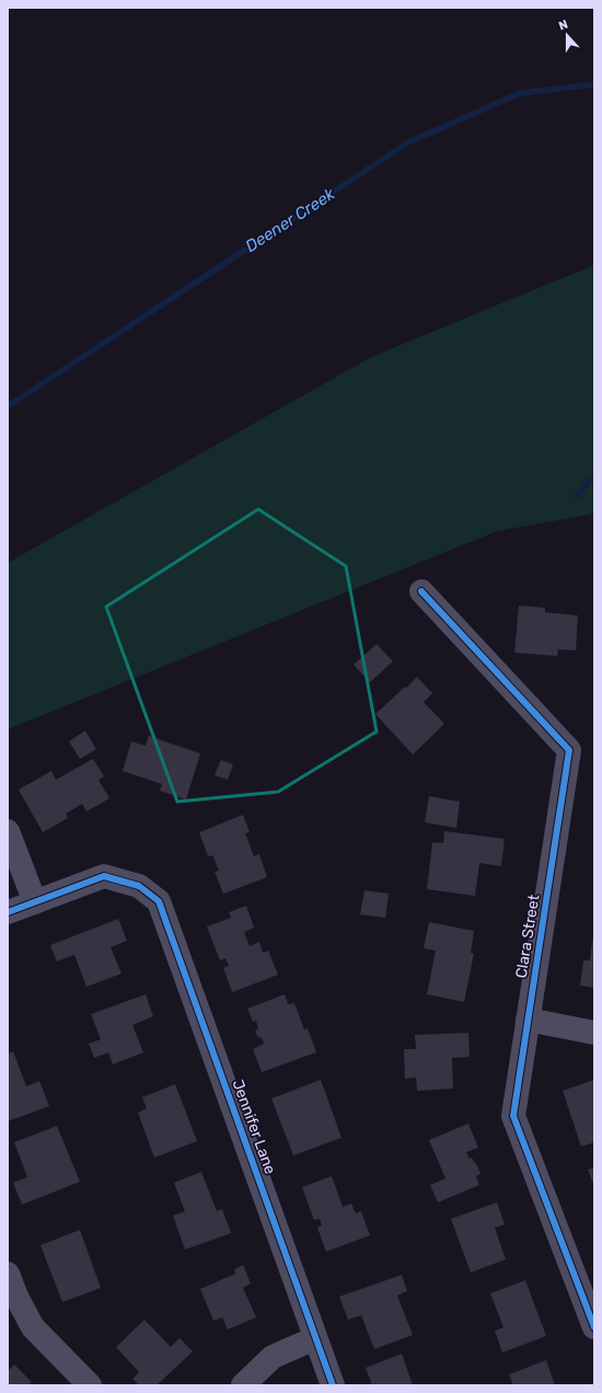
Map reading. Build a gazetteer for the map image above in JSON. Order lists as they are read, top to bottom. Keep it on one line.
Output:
{"streets":{"street":["Clara Street","Jennifer Lane"]},"water":["Deener Creek"],"north":"top"}
